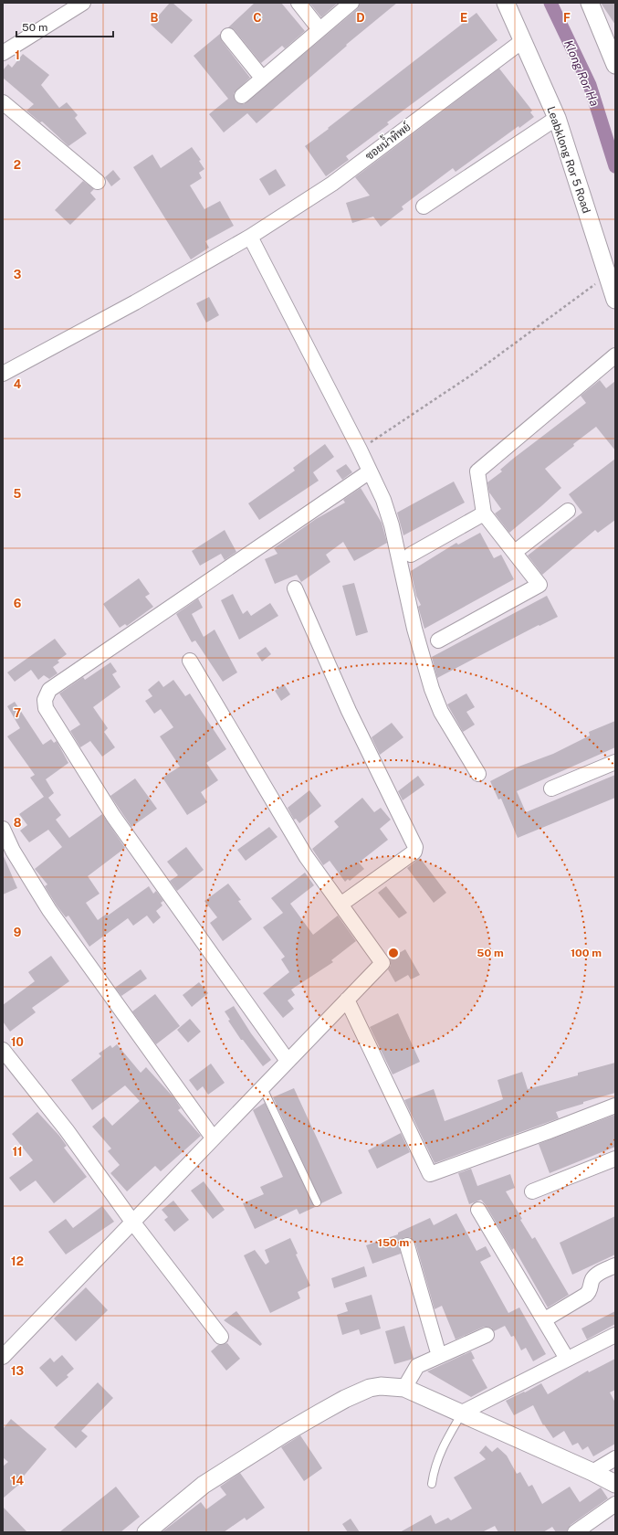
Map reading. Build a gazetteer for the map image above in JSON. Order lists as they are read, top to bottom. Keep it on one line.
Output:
{"streets":{"street":["ซอยน้ำทิพย์","Leabklong Ror 5 Road"]},"crossings":[["ซอยน้ำทิพย์","Leabklong Ror 5 Road"]],"water":["Klong Ror Ha"],"scale_bar":"50 m","grid":{"columns":["B","C","D","E","F"],"rows":["1","2","3","4","5","6","7","8","9","10","11","12","13","14"]},"rings":["50 m","100 m","150 m"]}
